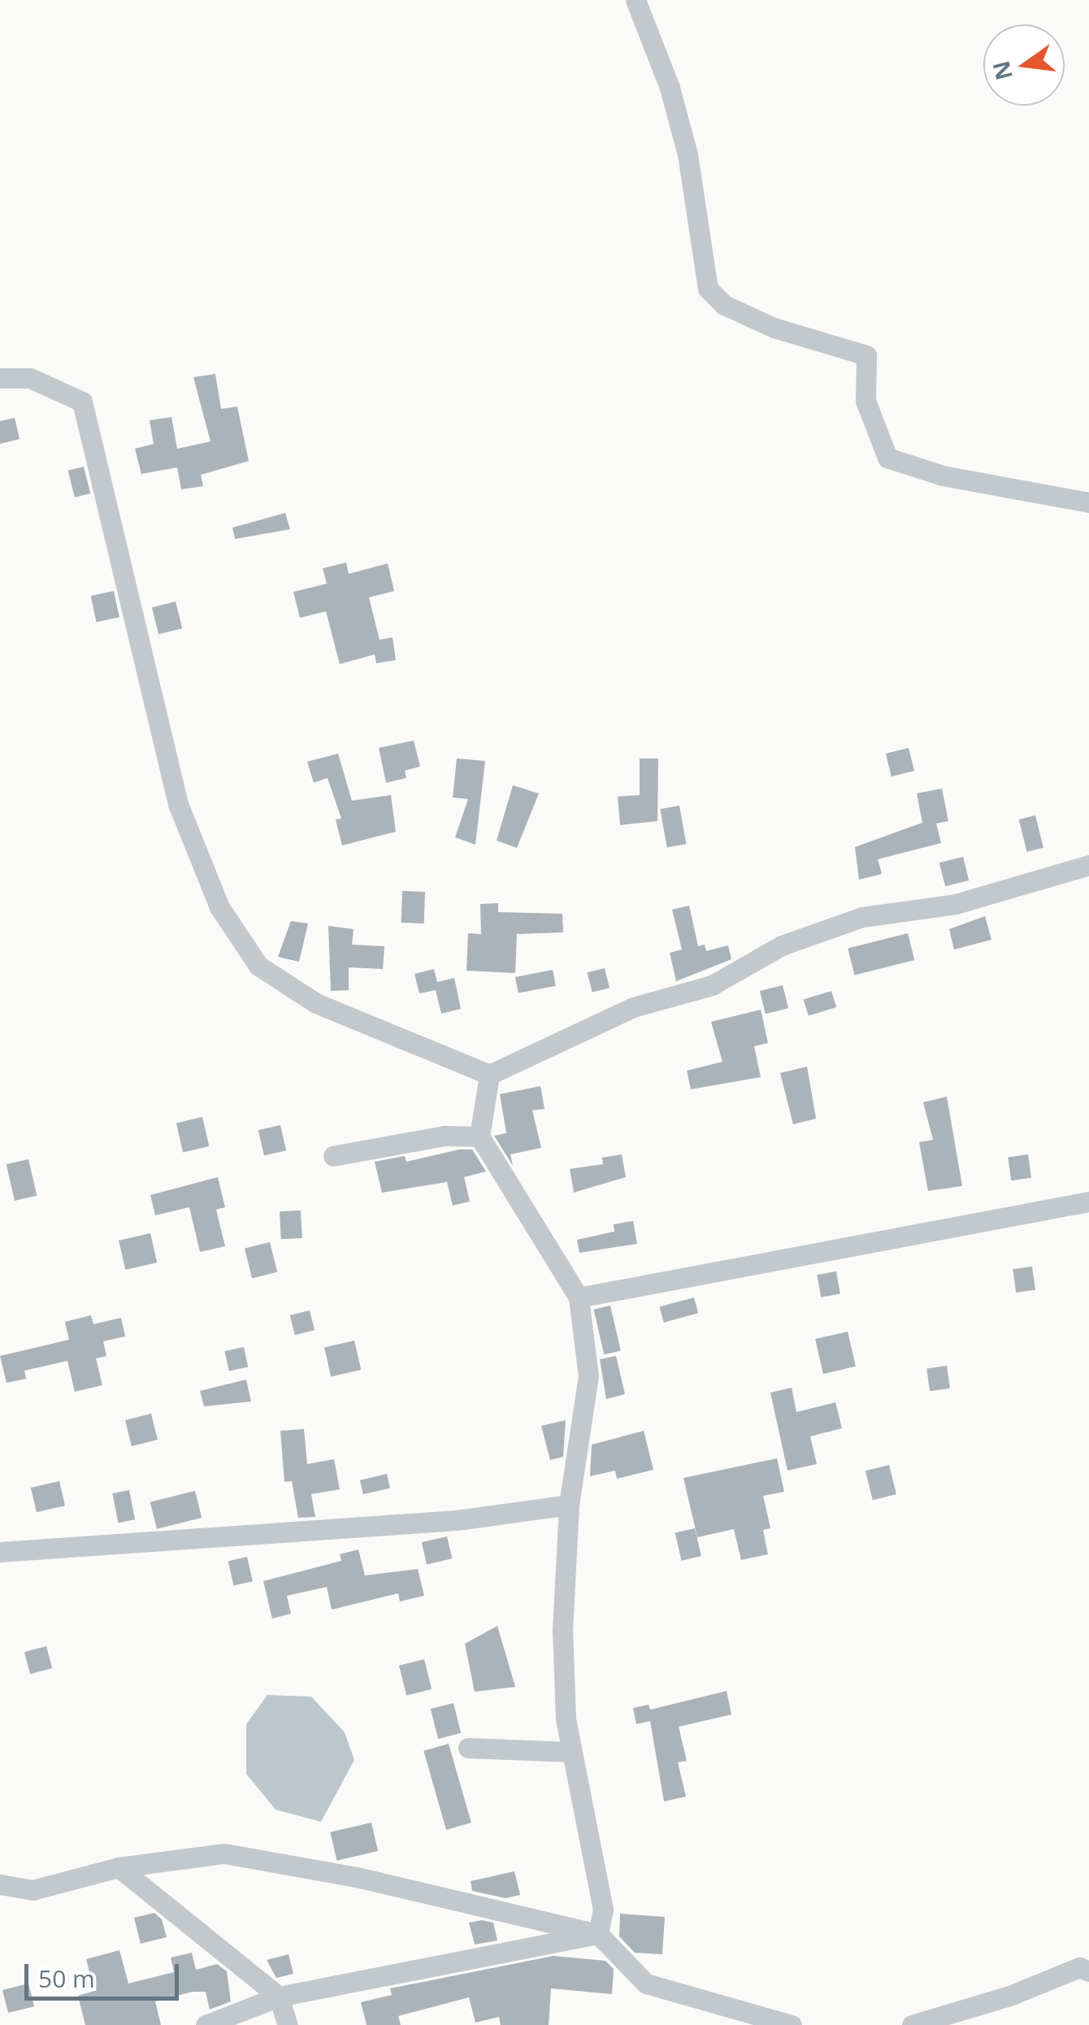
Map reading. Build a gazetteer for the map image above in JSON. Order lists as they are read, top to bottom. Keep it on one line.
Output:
{"scale_bar":"50 m","north":"left"}
